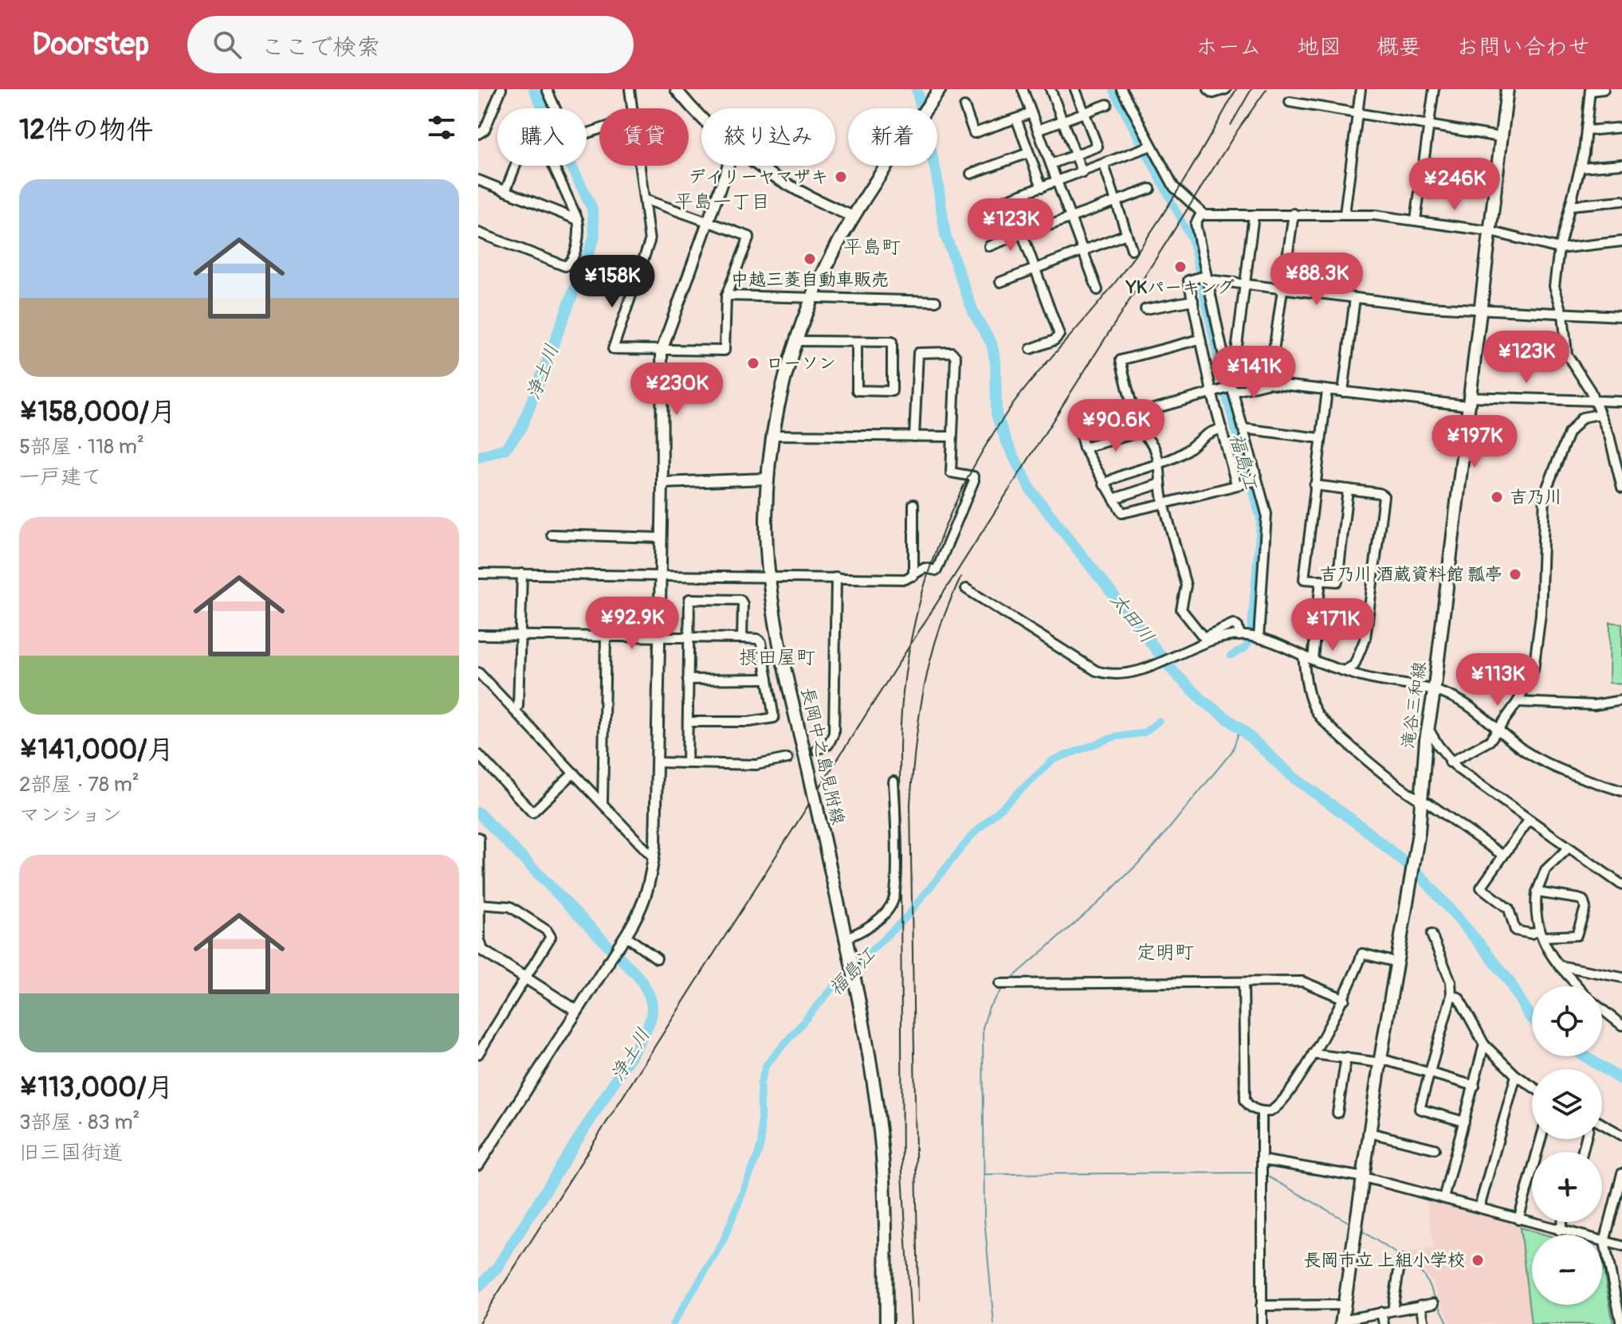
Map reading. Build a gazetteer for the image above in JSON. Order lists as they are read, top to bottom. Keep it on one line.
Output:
{"streets":{"main road":["滝谷三和線","長岡中之島見附線"]},"districts":["平島一丁目","平島町","摂田屋町","定明町"],"water":["浄土川","福島江","太田川"],"places":["デイリーヤマザキ","中越三菱自動車販売","YKパーキング","ローソン","吉乃川","吉乃川 酒蔵資料館 瓢亭","長岡市立 上組小学校"],"page":{"header":"Doorstep","search":"ここで検索","nav":["ホーム","地図","概要","お問い合わせ"],"heading":"12件の物件","chip":["購入","賃貸","絞り込み","新着"],"price":["¥246K","¥123K","¥88.3K","¥158K","¥123K","¥141K","¥230K","¥90.6K","¥197K","¥92.9K","¥171K","¥113K"],"list":[{"name":"¥158,000/月","note":"5部屋 · 118 m² · 一戸建て"},{"name":"¥141,000/月","note":"2部屋 · 78 m² · マンション"},{"name":"¥113,000/月","note":"3部屋 · 83 m² · 旧三国街道"}],"map_buttons":["+","−"]}}
